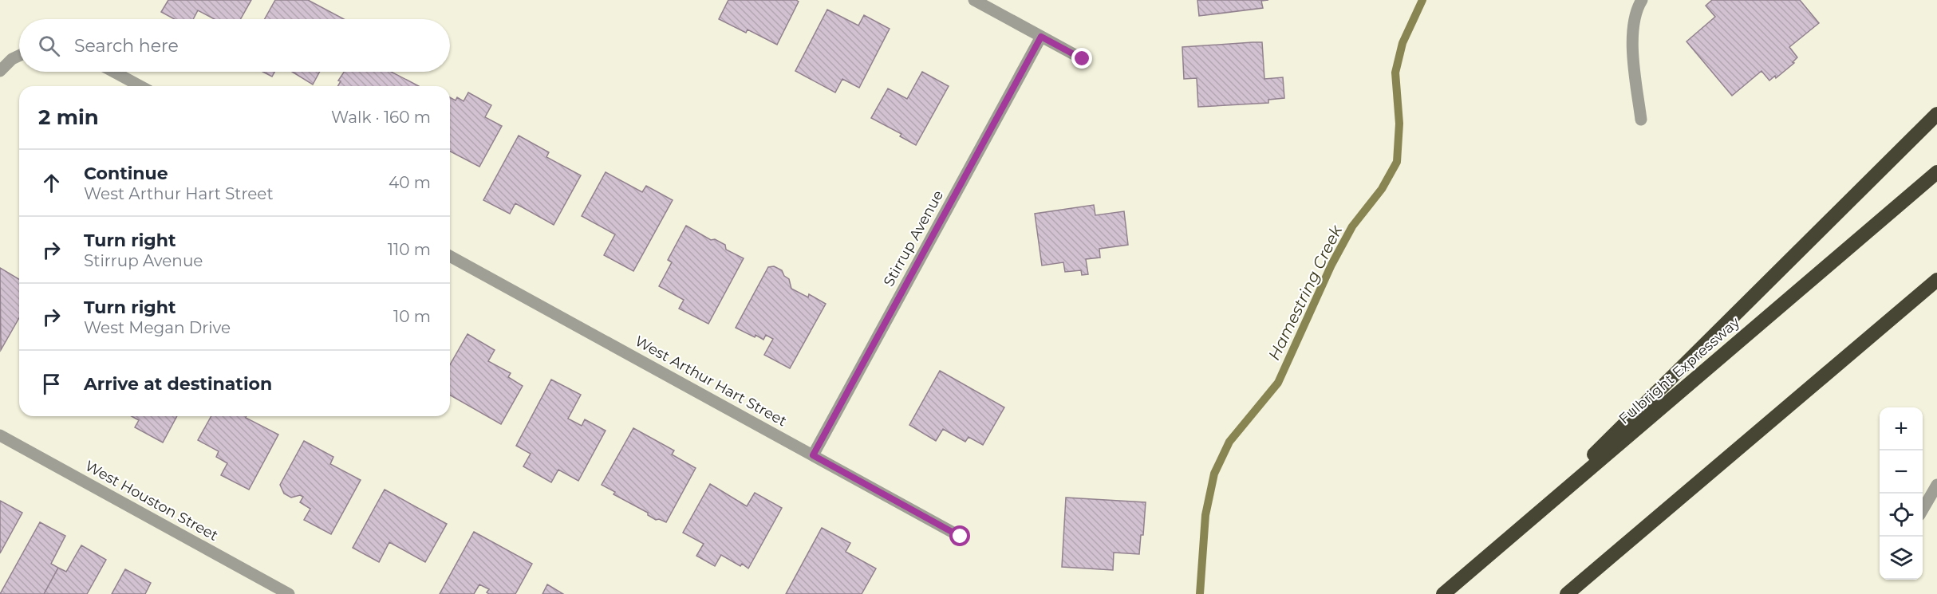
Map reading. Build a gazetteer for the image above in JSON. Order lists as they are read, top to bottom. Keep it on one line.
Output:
{"streets":{"highway":["Fulbright Expressway"],"street":["Stirrup Avenue","West Arthur Hart Street","West Houston Street"]},"crossings":[["Stirrup Avenue","West Arthur Hart Street"]],"water":["Hamestring Creek"],"page":{"search":"Search here","heading":["2 min","Walk · 160 m"],"list":[["Continue","West Arthur Hart Street","40 m"],["Turn right","Stirrup Avenue","110 m"],["Turn right","West Megan Drive","10 m"],"Arrive at destination"],"map_buttons":["+","−"]}}
